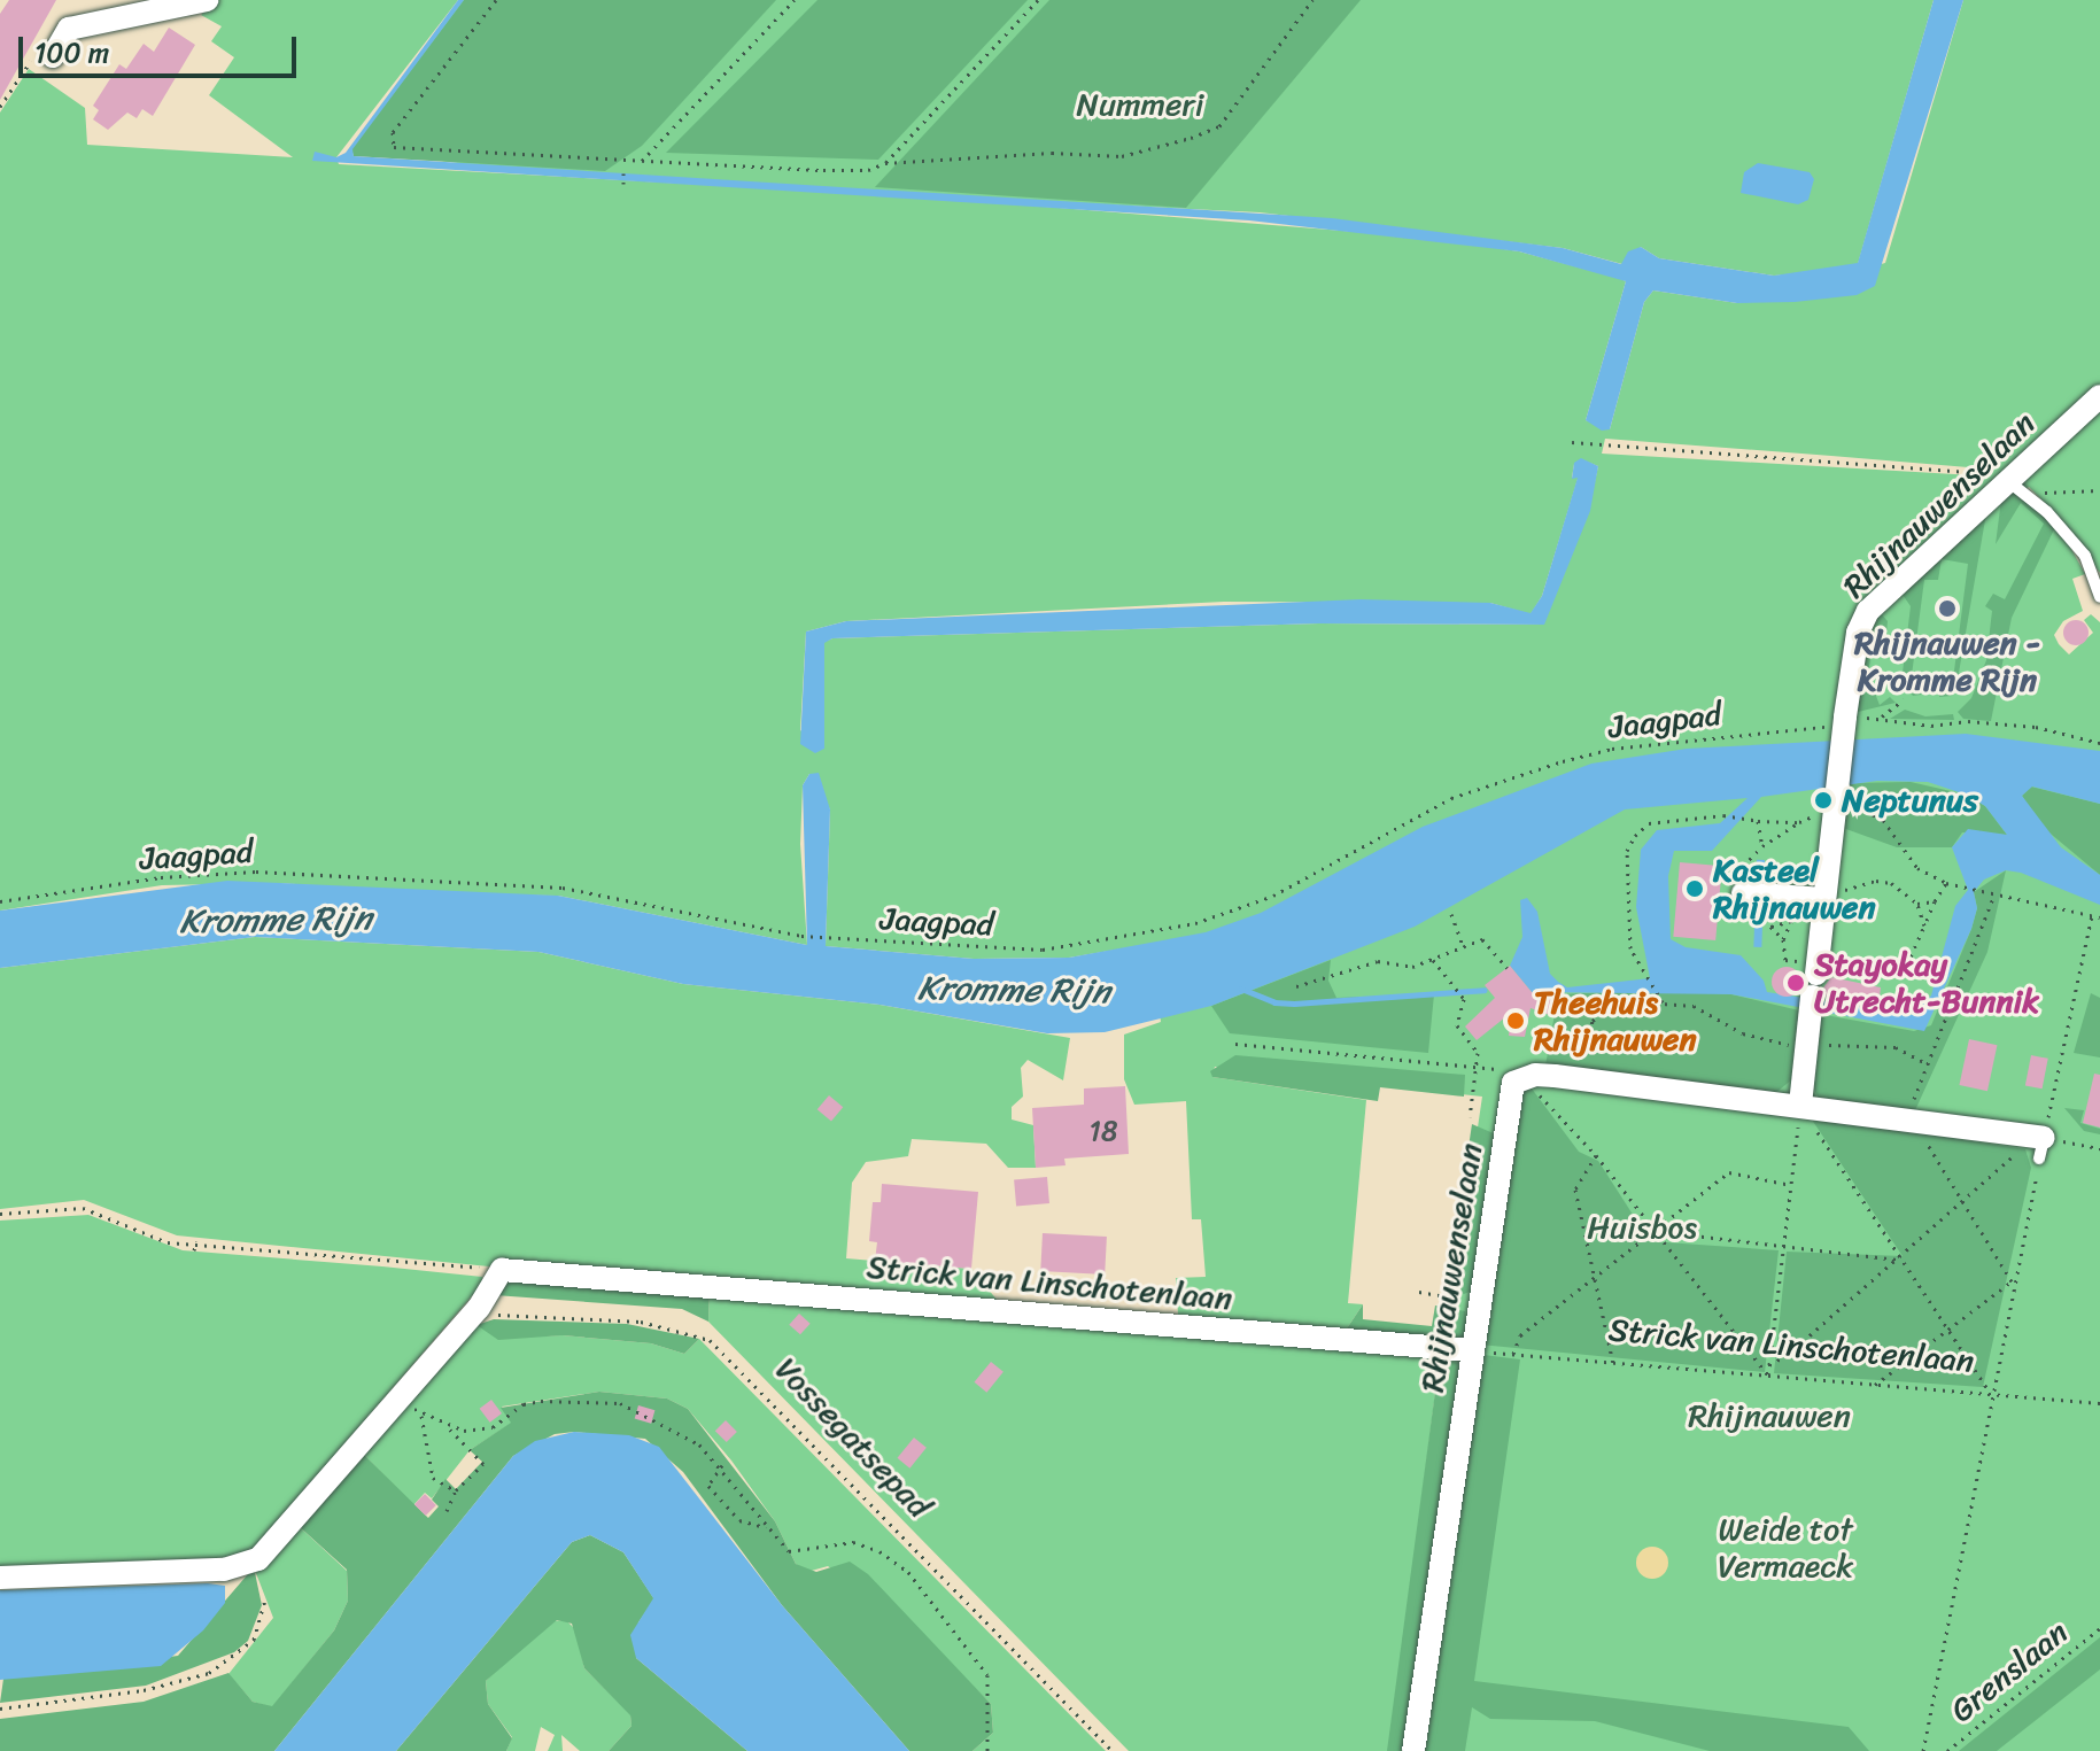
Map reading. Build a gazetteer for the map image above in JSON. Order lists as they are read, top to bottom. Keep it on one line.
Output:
{"streets":{"street":["Rhijnauwenselaan","Strick van Linschotenlaan"],"path":["Jaagpad","Vossegatsepad","Grenslaan"]},"crossings":[["Rhijnauwenselaan","Jaagpad"],["Rhijnauwenselaan","Strick van Linschotenlaan"]],"water":["Kromme Rijn"],"parks":["Nummeri","Huisbos","Rhijnauwen","Weide tot Vermaeck"],"places":["Rhijnauwen - Kromme Rijn","Neptunus","Kasteel Rhijnauwen","Stayokay Utrecht-Bunnik","Theehuis Rhijnauwen"],"house_numbers":["18"],"scale_bar":"100 m"}
